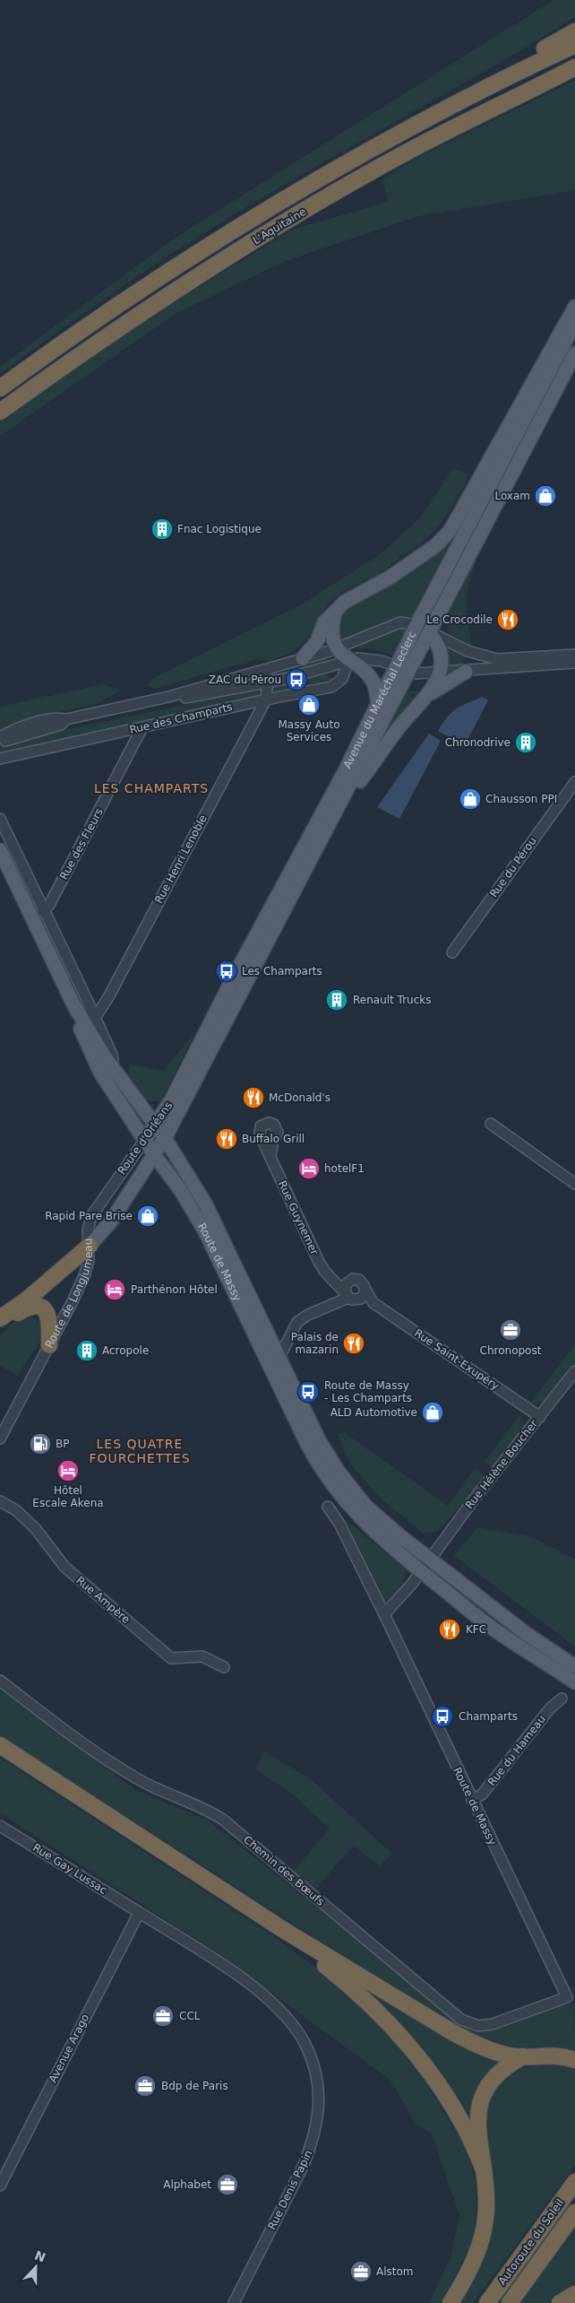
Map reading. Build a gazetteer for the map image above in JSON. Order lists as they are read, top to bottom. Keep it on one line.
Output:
{"streets":{"highway":["L'Aquitaine","Autoroute du Soleil"],"main road":["Avenue du Maréchal Leclerc","Route d'Orléans","Route de Massy","Route de Longjumeau"],"street":["Rue des Champarts","Rue des Fleurs","Rue Henri Lenoble","Rue du Pérou","Rue Guynemer","Rue Saint-Exupéry","Rue Hélène Boucher","Rue Ampère","Rue du Hameau","Rue Gay Lussac","Chemin des Bœufs","Avenue Arago","Rue Denis Papin"]},"crossings":[["Avenue du Maréchal Leclerc","Rue des Champarts"],["Avenue du Maréchal Leclerc","Route d'Orléans"],["Rue des Champarts","Rue des Fleurs"],["Rue des Champarts","Rue Henri Lenoble"],["Rue des Fleurs","Route de Massy"],["Rue Henri Lenoble","Route de Massy"],["Route d'Orléans","Route de Massy"],["Route d'Orléans","Route de Longjumeau"],["Rue Guynemer","Rue Saint-Exupéry"],["Route de Massy","Route de Longjumeau"],["Route de Massy","Rue Hélène Boucher"],["Route de Massy","Rue du Hameau"],["Route de Massy","Chemin des Bœufs"],["Rue Saint-Exupéry","Rue Hélène Boucher"],["Rue Gay Lussac","Avenue Arago"],["Rue Gay Lussac","Rue Denis Papin"],["Avenue Arago","Rue Denis Papin"]],"districts":["LES CHAMPARTS","LES QUATRE FOURCHETTES"],"places":{"shop":["Loxam","Massy Auto Services","Chausson PPI","Rapid Pare Brise","ALD Automotive"],"building":["Fnac Logistique","Chronodrive","Renault Trucks","Acropole"],"restaurant":["Le Crocodile","McDonald's","Buffalo Grill","Palais de mazarin","KFC"],"bus stop":["ZAC du Pérou","Les Champarts","Route de Massy - Les Champarts","Champarts"],"hotel":["hotelF1","Parthénon Hôtel","Hôtel Escale Akena"],"office":["Chronopost","CCL","Bdp de Paris","Alphabet","Alstom"],"fuel station":["BP"]},"north":"top"}
